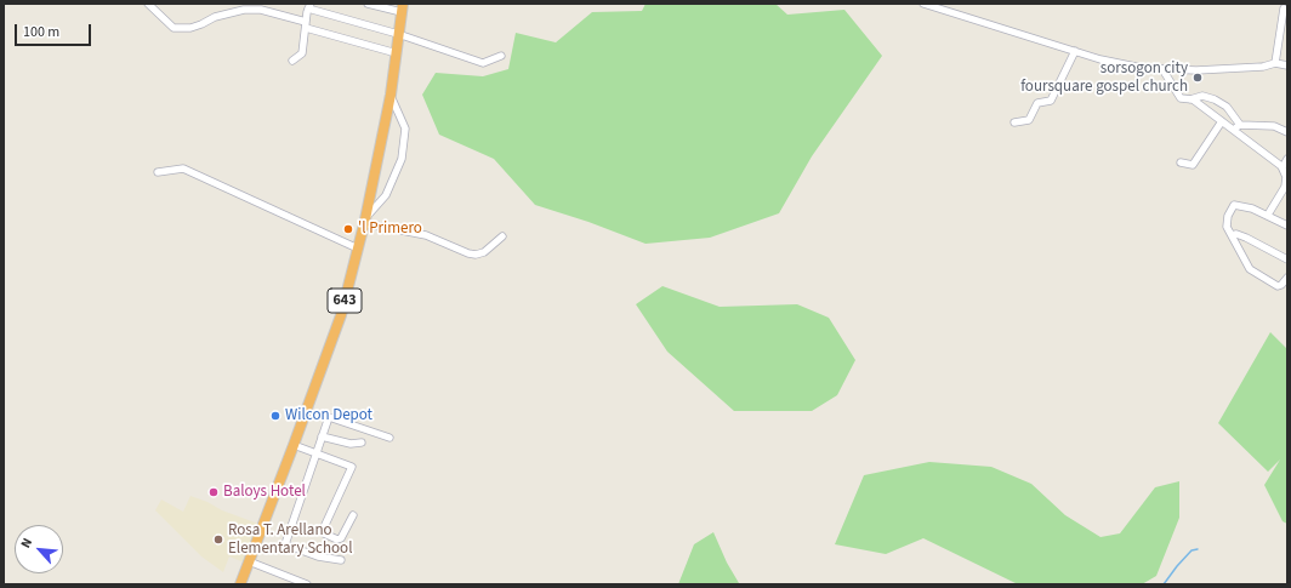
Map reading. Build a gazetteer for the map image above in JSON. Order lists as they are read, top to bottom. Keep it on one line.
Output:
{"streets":{"highway":["643"]},"places":["sorsogon city foursquare gospel church","'l Primero","Wilcon Depot","Baloys Hotel","Rosa T. Arellano Elementary School"],"scale_bar":"100 m","north":"top left"}
